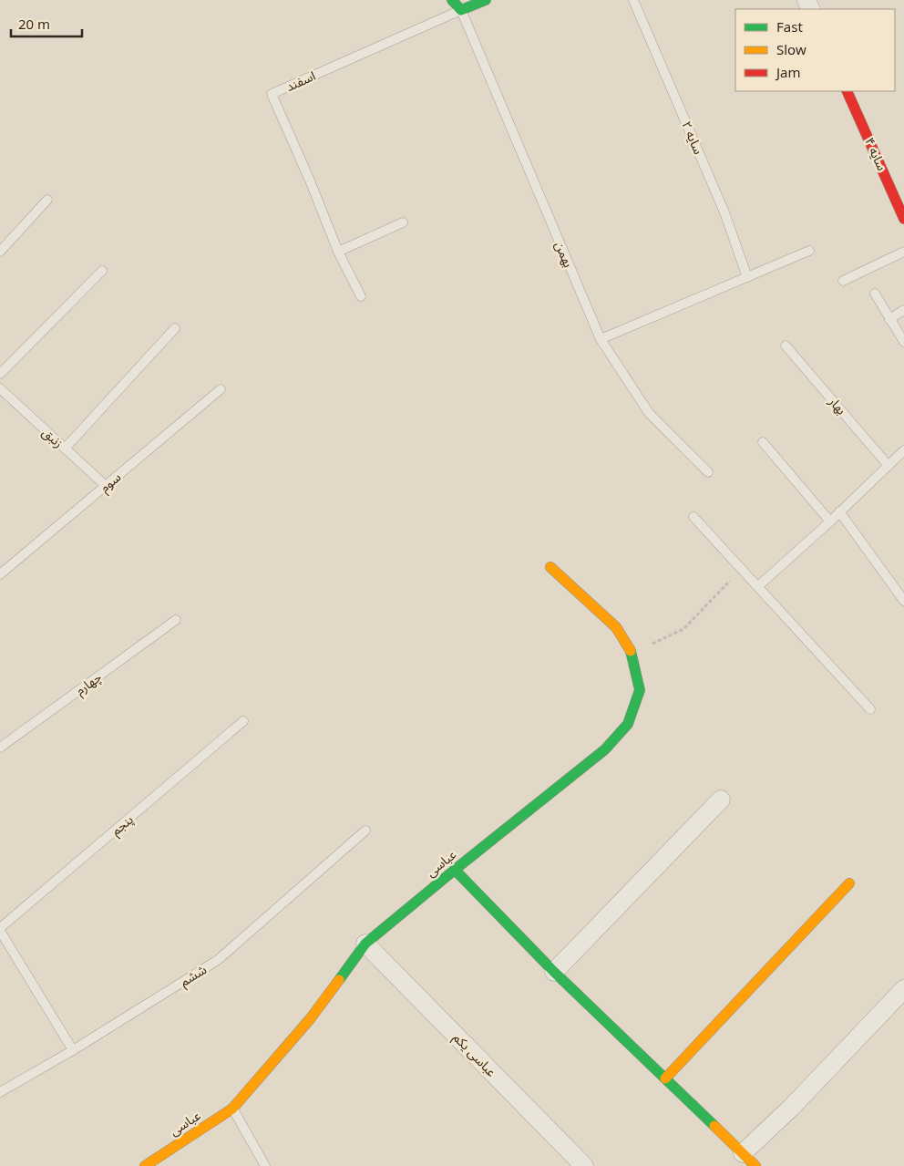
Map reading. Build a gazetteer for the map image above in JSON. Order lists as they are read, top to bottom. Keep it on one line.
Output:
{"streets":{"street":["سایه ۴","عباسی","عباسی یکم"],"lane":["اسفند","سایه ۲","بهمن","بهار","زنبق","سوم","چهارم","پنجم","ششم"]},"crossings":[["اسفند","بهمن"],["زنبق","سوم"],["عباسی","عباسی یکم"]],"legend":["Fast","Slow","Jam"],"scale_bar":"20 m"}
